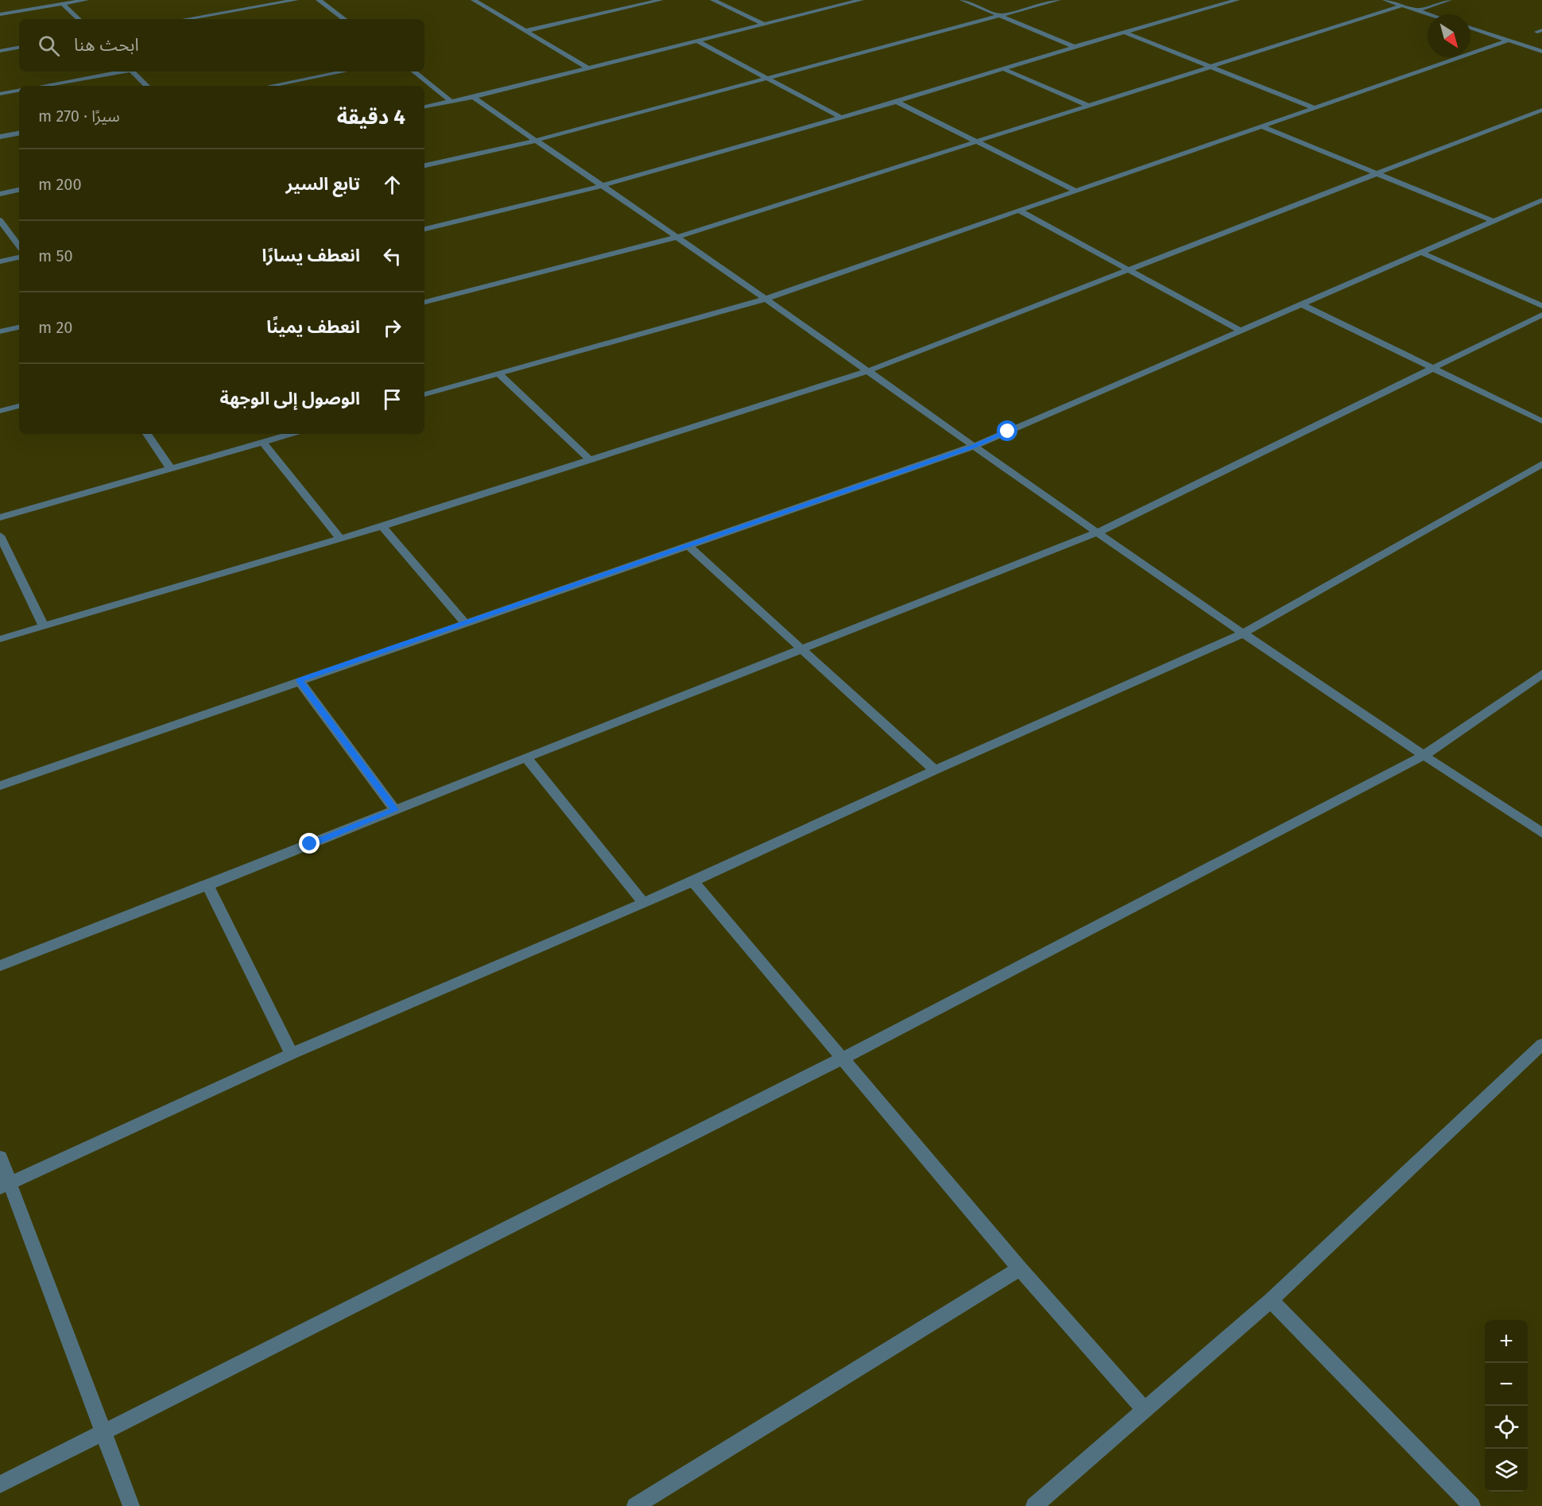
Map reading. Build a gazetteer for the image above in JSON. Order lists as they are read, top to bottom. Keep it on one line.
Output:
{"north":"bottom right","page":{"search":"ابحث هنا","heading":["4 دقيقة","سيرًا · 270 m"],"list":[["تابع السير","200 m"],["انعطف يسارًا","50 m"],["انعطف يمينًا","20 m"],"الوصول إلى الوجهة"],"map_buttons":["+","−"]}}
